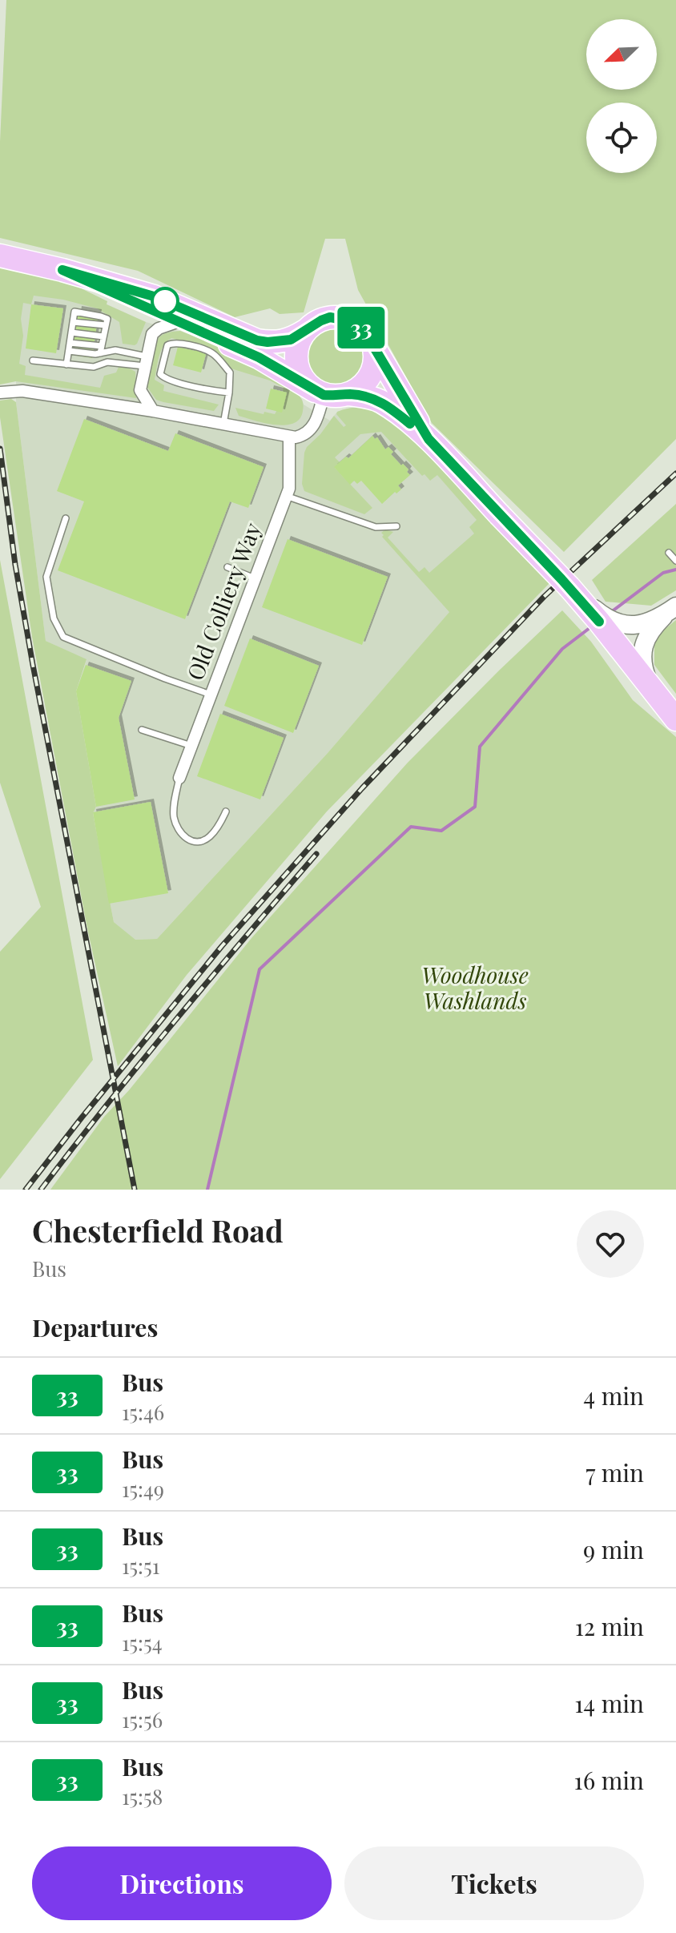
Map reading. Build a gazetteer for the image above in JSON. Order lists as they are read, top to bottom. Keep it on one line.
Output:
{"streets":{"street":["Old Colliery Way"]},"parks":["Woodhouse Washlands"],"lines":["bus line 33"],"north":"bottom left","page":{"on_map":"33","heading":[["Chesterfield Road","Bus"],"Departures"],"list":[{"mark":"33","name":"Bus","note":"15:46","value":"4 min"},{"mark":"33","name":"Bus","note":"15:49","value":"7 min"},{"mark":"33","name":"Bus","note":"15:51","value":"9 min"},{"mark":"33","name":"Bus","note":"15:54","value":"12 min"},{"mark":"33","name":"Bus","note":"15:56","value":"14 min"},{"mark":"33","name":"Bus","note":"15:58","value":"16 min"}],"buttons":["Directions","Tickets"]}}
